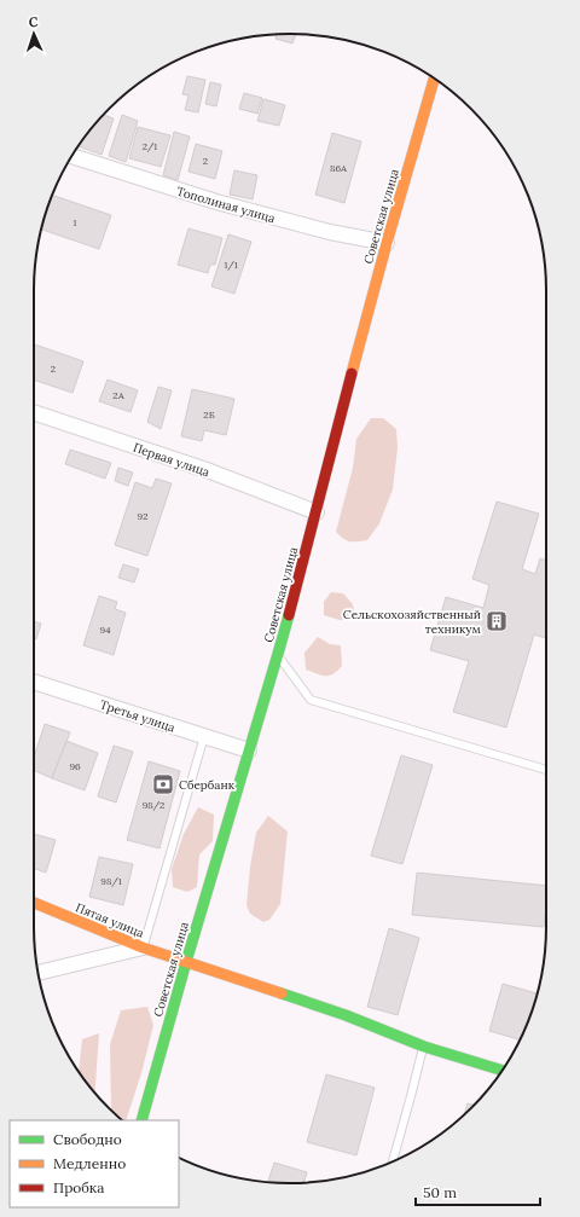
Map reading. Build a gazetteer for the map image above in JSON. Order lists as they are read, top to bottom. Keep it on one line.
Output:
{"streets":{"main road":["Советская улица","Пятая улица"],"street":["Тополиная улица","Первая улица","Третья улица"]},"crossings":[["Тополиная улица","Советская улица"],["Советская улица","Первая улица"],["Советская улица","Третья улица"],["Советская улица","Пятая улица"]],"places":{"building":["Сельскохозяйственный техникум"],"bank":["Сбербанк"]},"house_numbers":["2/1","2","86А","1","1/1","2","2А","2Б","92","94","96","98/2","98/1"],"legend":["Свободно","Медленно","Пробка"],"scale_bar":"50 m","north":"top"}
